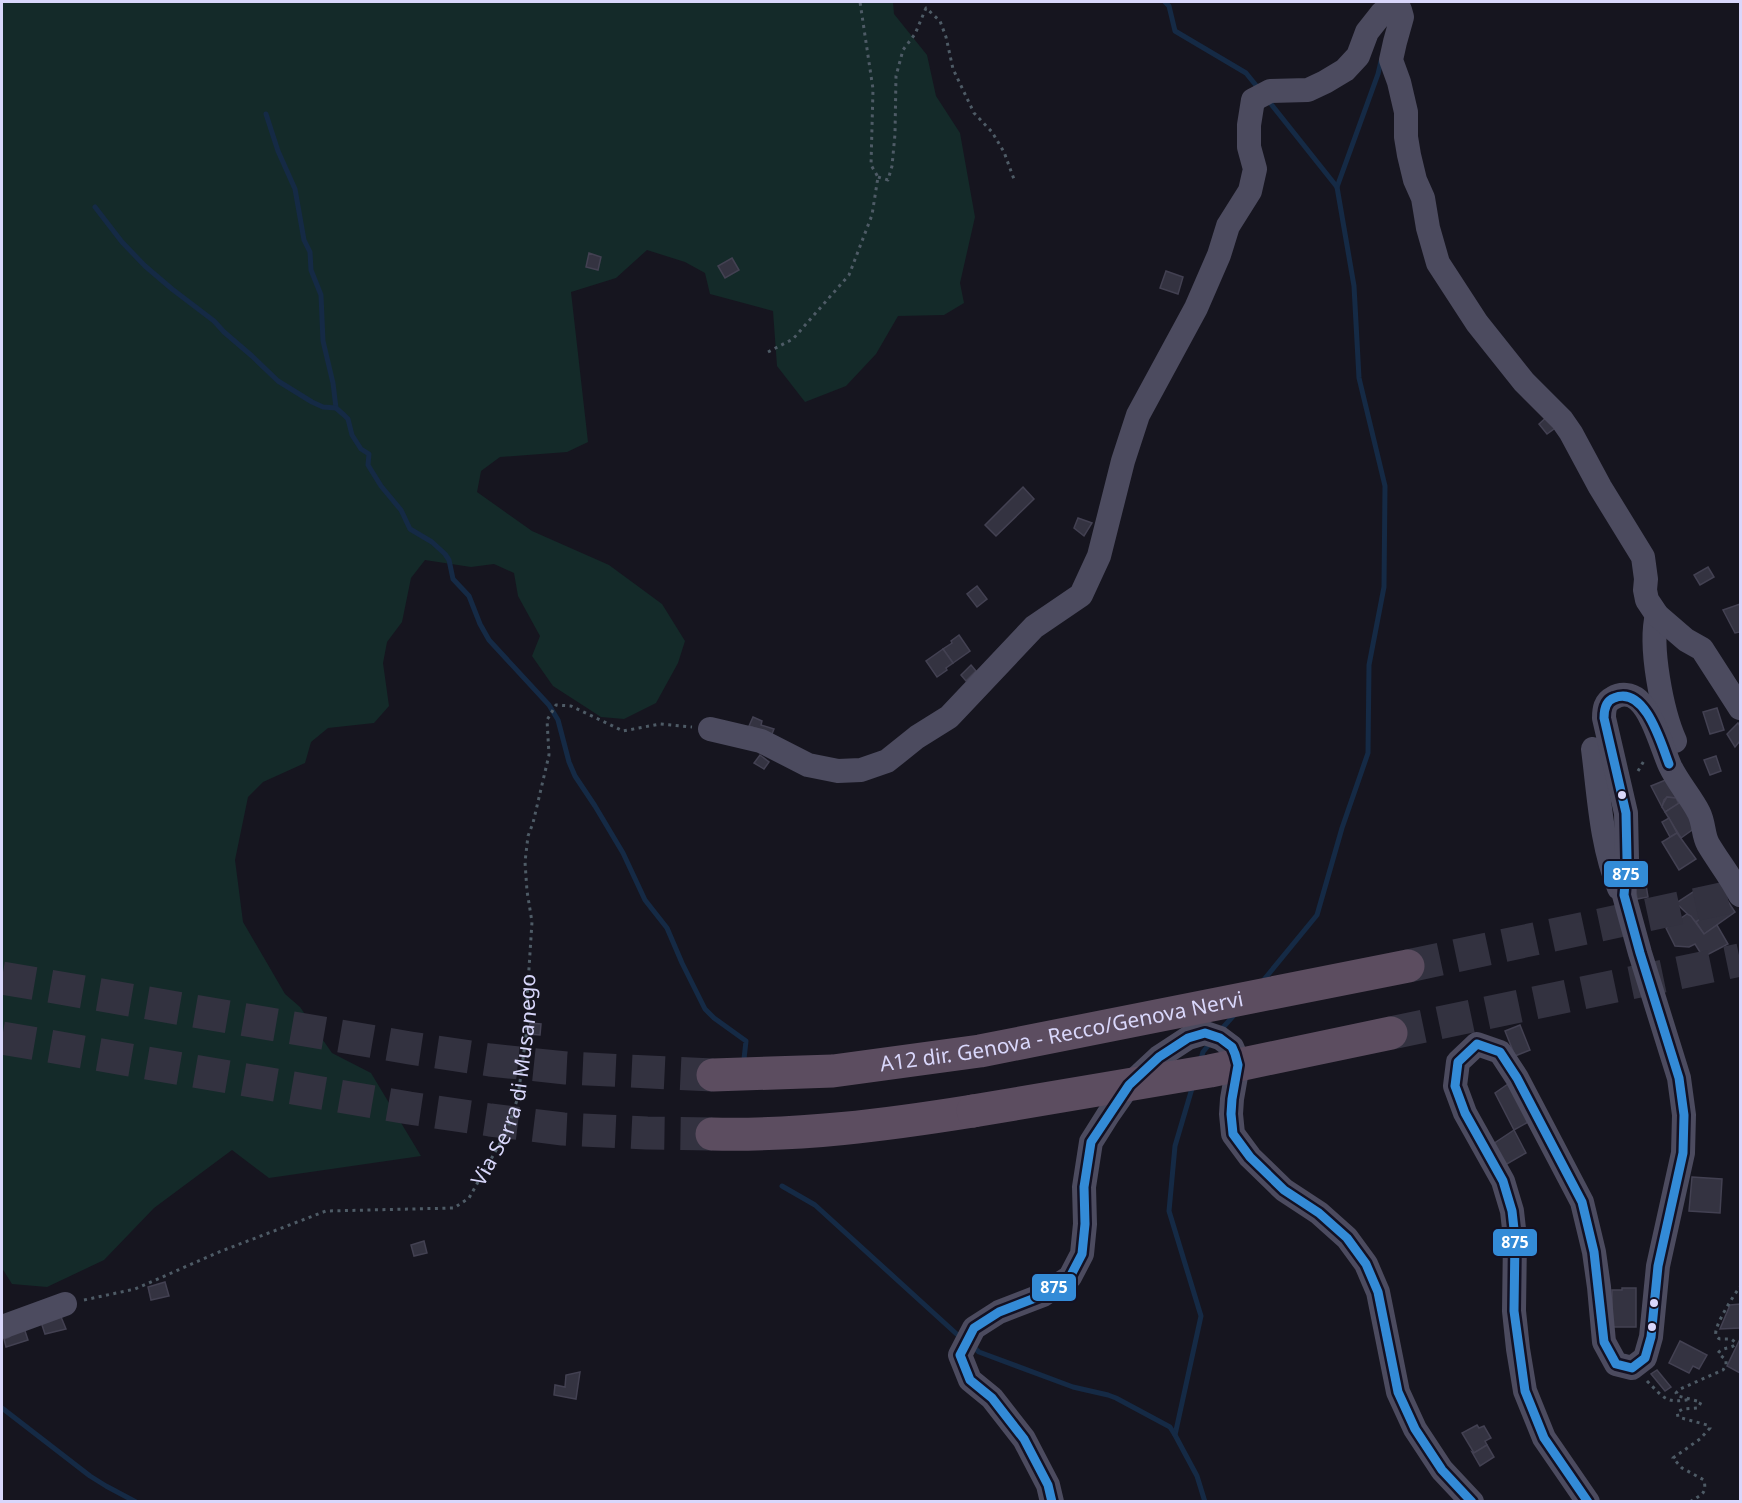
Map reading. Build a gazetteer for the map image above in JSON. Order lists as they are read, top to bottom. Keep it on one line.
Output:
{"streets":{"highway":["A12 dir. Genova - Recco/Genova Nervi"],"path":["Via Serra di Musanego"]},"lines":["transit line 875"]}
